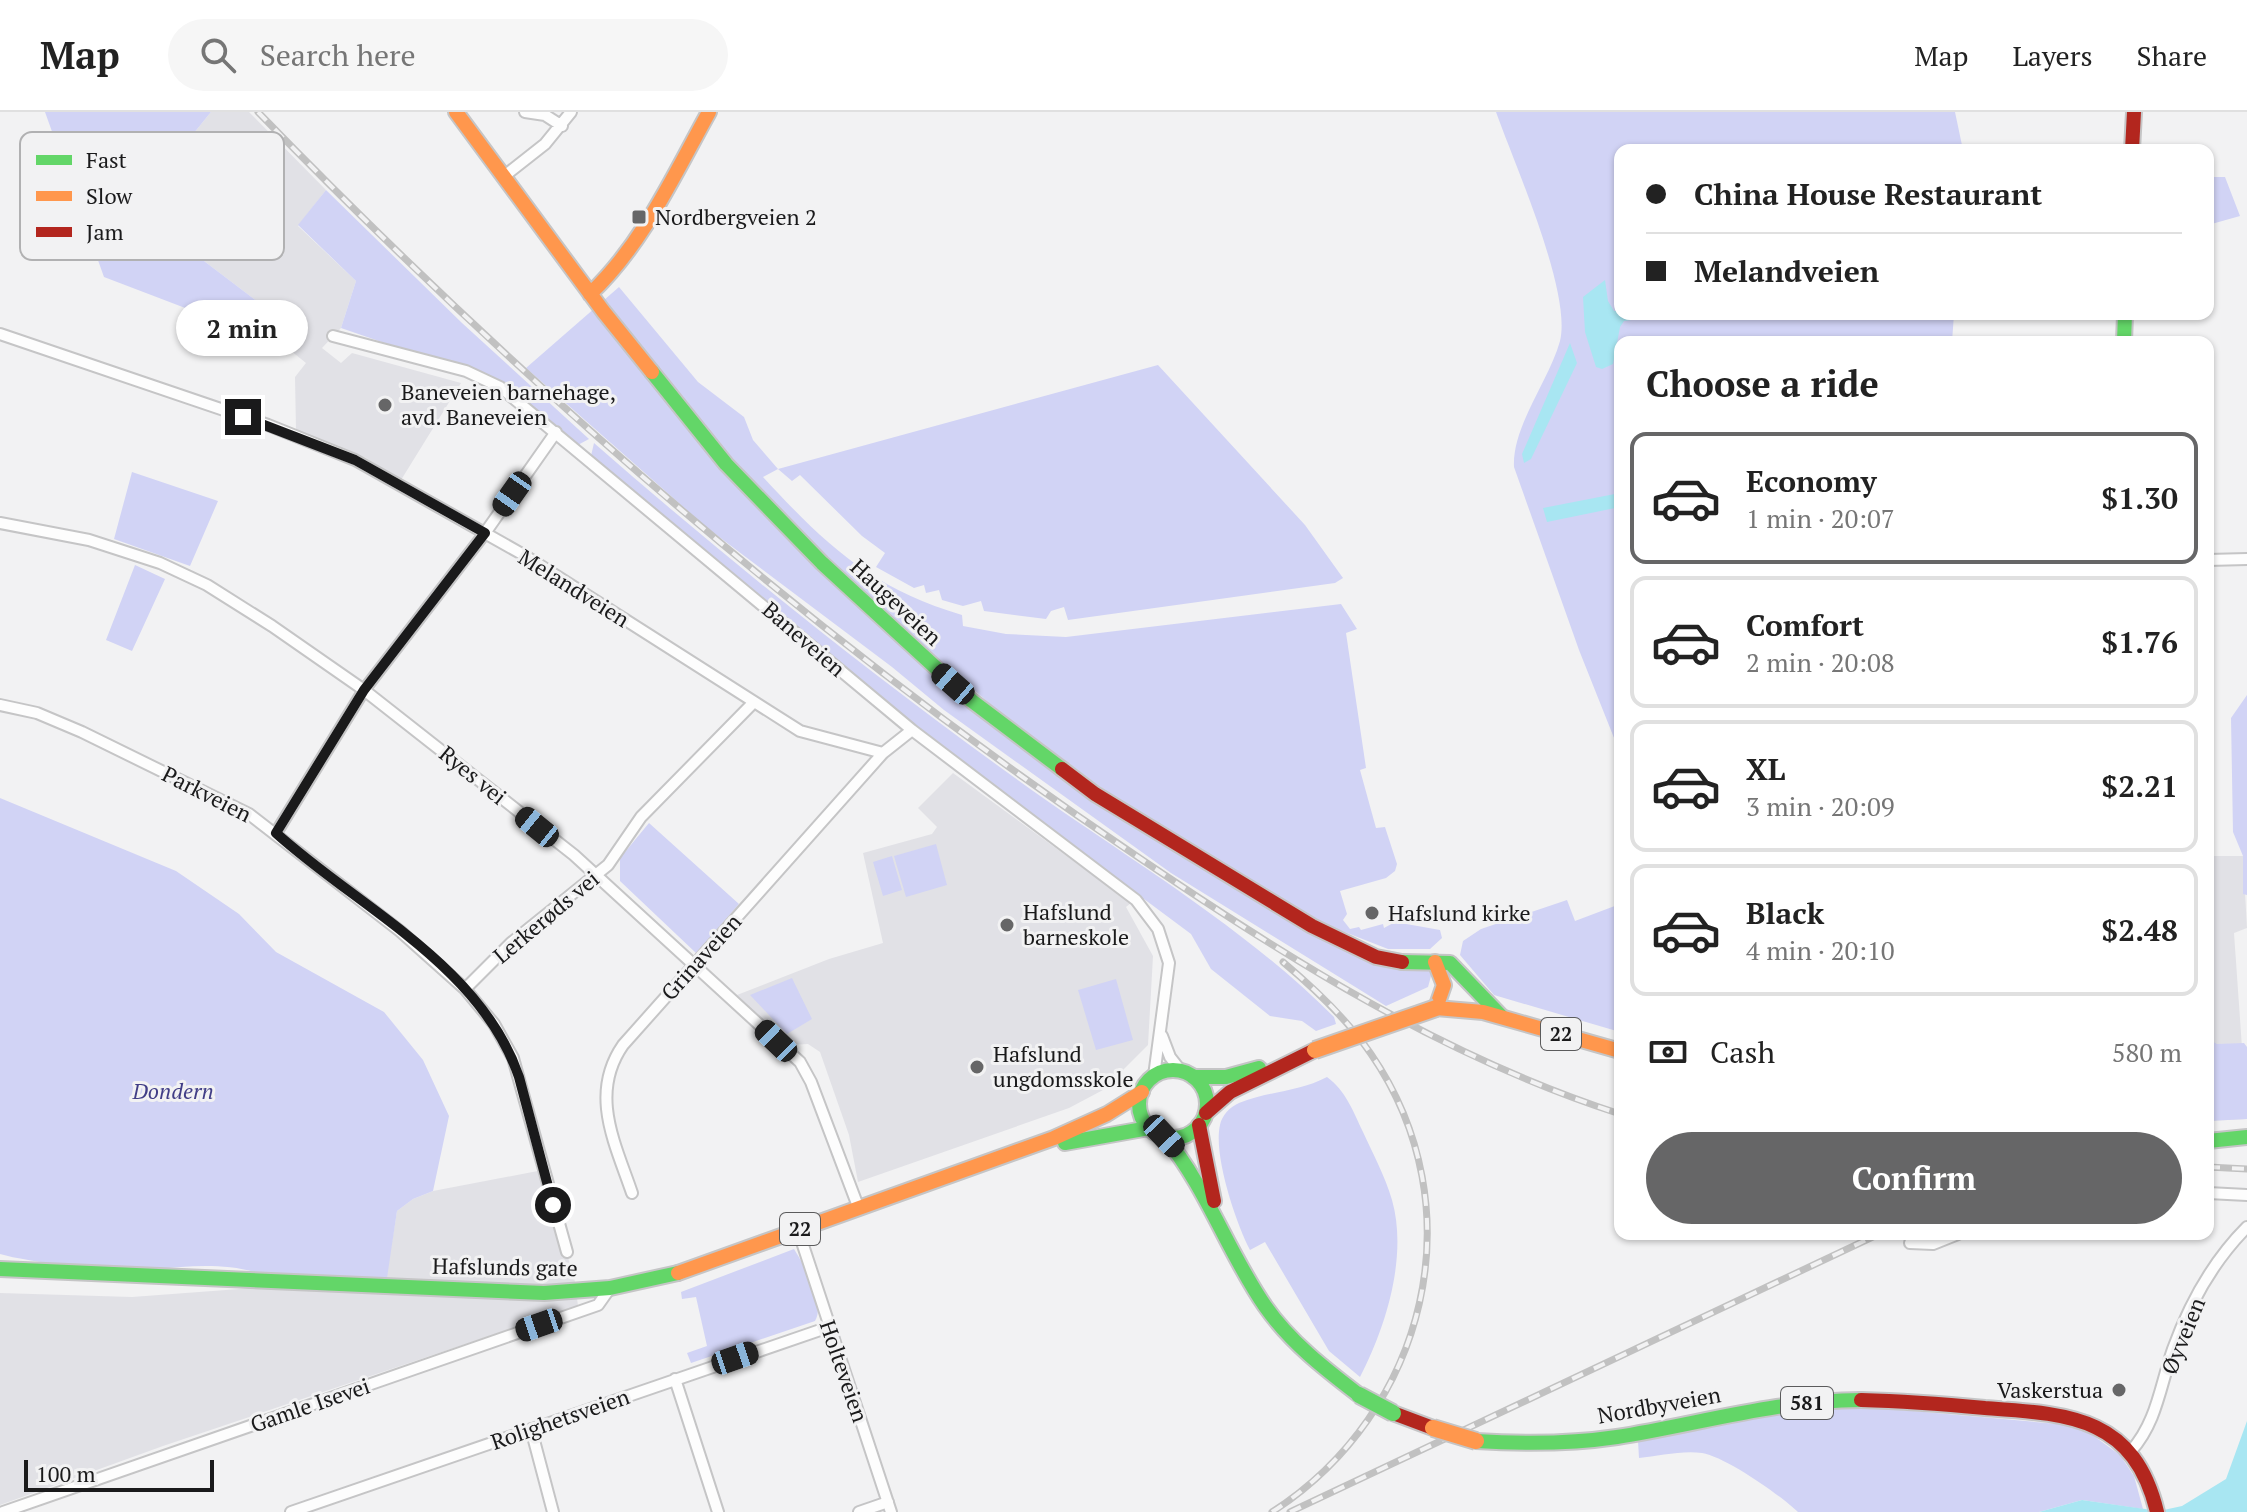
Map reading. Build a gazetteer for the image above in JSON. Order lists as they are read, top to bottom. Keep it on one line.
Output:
{"streets":{"main road":["Haugeveien","22","Hafslunds gate","581","Nordbyveien"],"street":["Melandveien","Baneveien","Ryes vei","Parkveien","Lerkerøds vei","Grinaveien","Øyveien","Holteveien","Gamle Isevei","Rolighetsveien"]},"crossings":[["Melandveien","Lerkerøds vei"],["Melandveien","Grinaveien"],["Haugeveien","22"],["Baneveien","22"],["Baneveien","Hafslunds gate"],["Baneveien","Nordbyveien"],["Ryes vei","Lerkerøds vei"],["Ryes vei","Grinaveien"],["Ryes vei","Hafslunds gate"],["Parkveien","Lerkerøds vei"],["22","Hafslunds gate"],["22","Nordbyveien"],["Hafslunds gate","Holteveien"],["Hafslunds gate","Gamle Isevei"],["Hafslunds gate","Nordbyveien"],["Øyveien","Nordbyveien"],["Holteveien","Rolighetsveien"]],"parks":["Dondern"],"places":{"transit":["Nordbergveien 2"],"other":["Baneveien barnehage, avd. Baneveien","Hafslund kirke","Hafslund barneskole","Hafslund ungdomsskole","Vaskerstua"]},"legend":["Fast","Slow","Jam"],"scale_bar":"100 m","page":{"header":"Map","search":"Search here","nav":["Map","Layers","Share"],"banner":["China House Restaurant","Melandveien"],"bubble":"2 min","heading":"Choose a ride","list":[{"name":"Economy","note":"1 min · 20:07","value":"$1.30"},{"name":"Comfort","note":"2 min · 20:08","value":"$1.76"},{"name":"XL","note":"3 min · 20:09","value":"$2.21"},{"name":"Black","note":"4 min · 20:10","value":"$2.48"}],"pay":["Cash","580 m"],"buttons":"Confirm","scale":"100 m"}}
